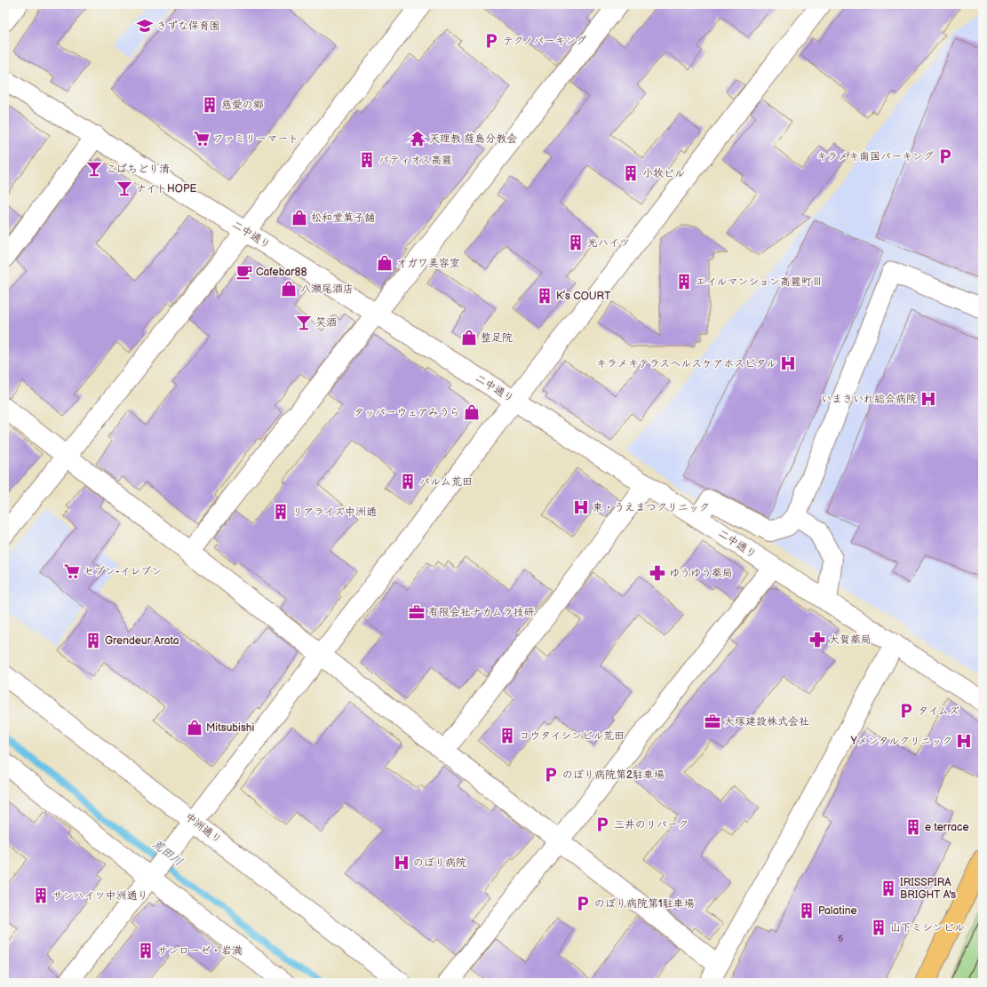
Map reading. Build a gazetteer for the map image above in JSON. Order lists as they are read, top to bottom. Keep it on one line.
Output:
{"streets":{"street":["二中通り","中洲通り"]},"water":["荒田川"],"places":{"school or university":["きずな保育園"],"parking":["テクノパーキング","キラメキ南国パーキング","タイムズ","のぼり病院第2駐車場","三井のリパーク","のぼり病院第1駐車場"],"building":["慈愛の郷","パティオス高麗","小牧ビル","光ハイツ","エイルマンション高麗町Ⅲ","K’s COURT","パルム荒田","リアライズ中洲通","Grendeur Arata","コウタイシンビル荒田","e terrace","IRISSPIRA BRIGHT A's","サンハイツ中洲通り","Palatine","山下ミシンビル","サンローゼ・岩満"],"supermarket":["ファミリーマート","セブン-イレブン"],"temple":["天理教 薩島分教会"],"bar":["こばちどり清","ナイトHOPE","笑酒"],"shop":["松和堂菓子舗","オガワ美容室","八瀬尾酒店","整足院","タッパーウェアみうら","Mitsubishi"],"cafe":["Cafebar88"],"hospital":["キラメキテラスヘルスケアホスピタル","いまきいれ総合病院","東・うえまつクリニック","Yメンタルクリニック","のぼり病院"],"pharmacy":["ゆうゆう薬局","大賀薬局"],"office":["有限会社ナカムラ技研","大塚建設株式会社"]},"house_numbers":["5"]}
